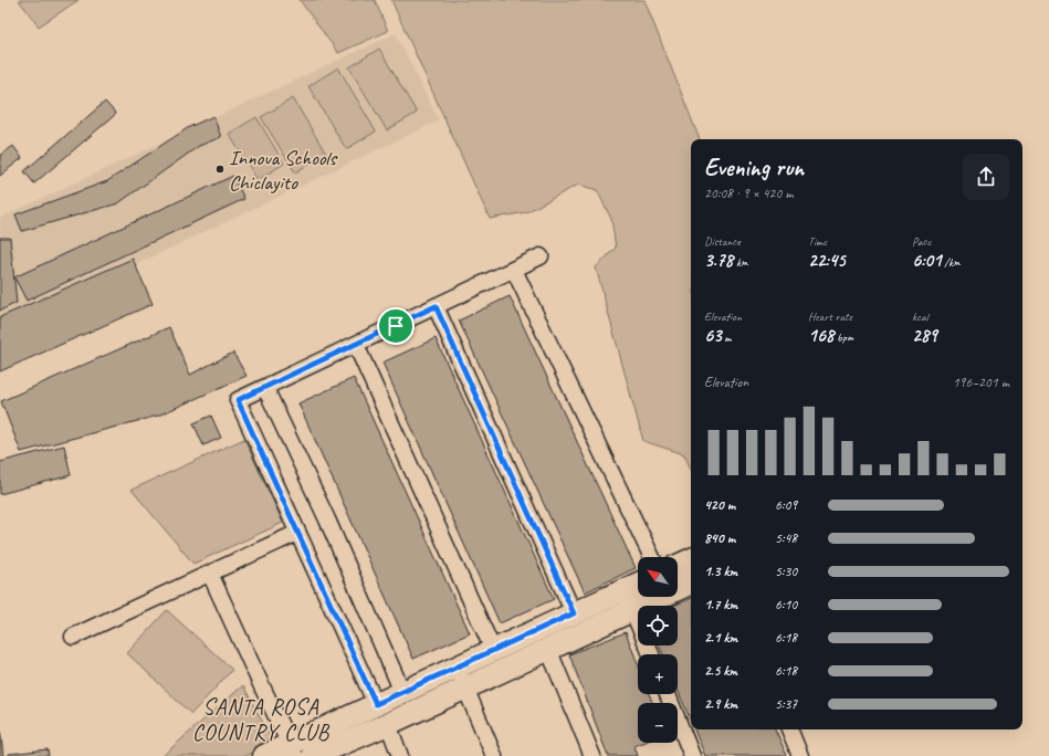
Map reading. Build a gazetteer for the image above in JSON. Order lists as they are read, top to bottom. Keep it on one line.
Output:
{"districts":["SANTA ROSA COUNTRY CLUB"],"places":["Innova Schools Chiclayito"],"north":"top left","page":{"heading":["Evening run","20:08 · 9 × 420 m"],"stats":[["Distance","3.78 km"],["Time","22:45"],["Pace","6:01 /km"],["Elevation","63 m"],["Heart rate","168 bpm"],["kcal","289"]],"chart":["Elevation","196–201 m"],"list":[{"name":"420 m","note":"6:09"},{"name":"840 m","note":"5:48"},{"name":"1.3 km","note":"5:30"},{"name":"1.7 km","note":"6:10"},{"name":"2.1 km","note":"6:18"},{"name":"2.5 km","note":"6:18"},{"name":"2.9 km","note":"5:37"}],"map_buttons":["+","−"]}}
